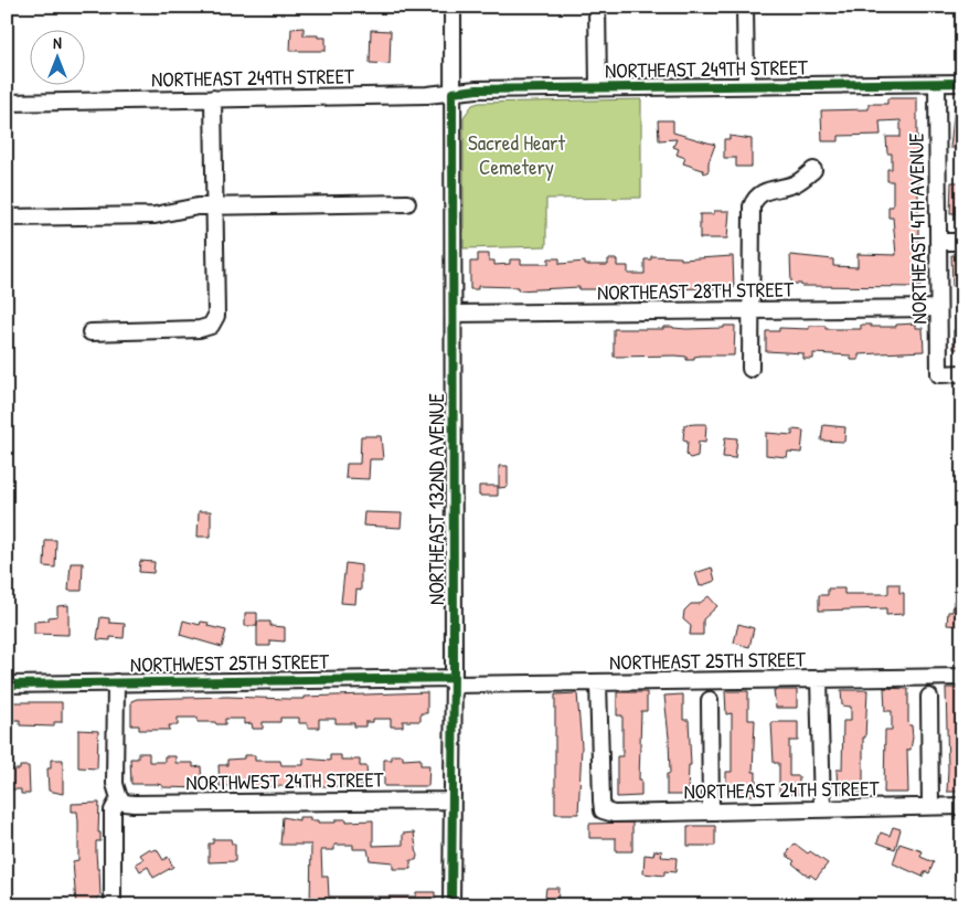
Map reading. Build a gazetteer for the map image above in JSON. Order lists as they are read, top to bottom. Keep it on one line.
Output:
{"streets":{"street":["NORTHEAST 249TH STREET","NORTHEAST 4TH AVENUE","NORTHEAST 28TH STREET","NORTHEAST 132ND AVENUE","NORTHEAST 25TH STREET","NORTHWEST 25TH STREET","NORTHWEST 24TH STREET","NORTHEAST 24TH STREET"]},"crossings":[["NORTHEAST 249TH STREET","NORTHEAST 4TH AVENUE"],["NORTHEAST 249TH STREET","NORTHEAST 132ND AVENUE"],["NORTHEAST 4TH AVENUE","NORTHEAST 28TH STREET"],["NORTHEAST 28TH STREET","NORTHEAST 132ND AVENUE"],["NORTHEAST 132ND AVENUE","NORTHEAST 25TH STREET"],["NORTHEAST 132ND AVENUE","NORTHWEST 25TH STREET"],["NORTHEAST 132ND AVENUE","NORTHWEST 24TH STREET"],["NORTHEAST 25TH STREET","NORTHWEST 25TH STREET"],["NORTHEAST 25TH STREET","NORTHEAST 24TH STREET"]],"parks":["Sacred Heart Cemetery"],"north":"top"}
